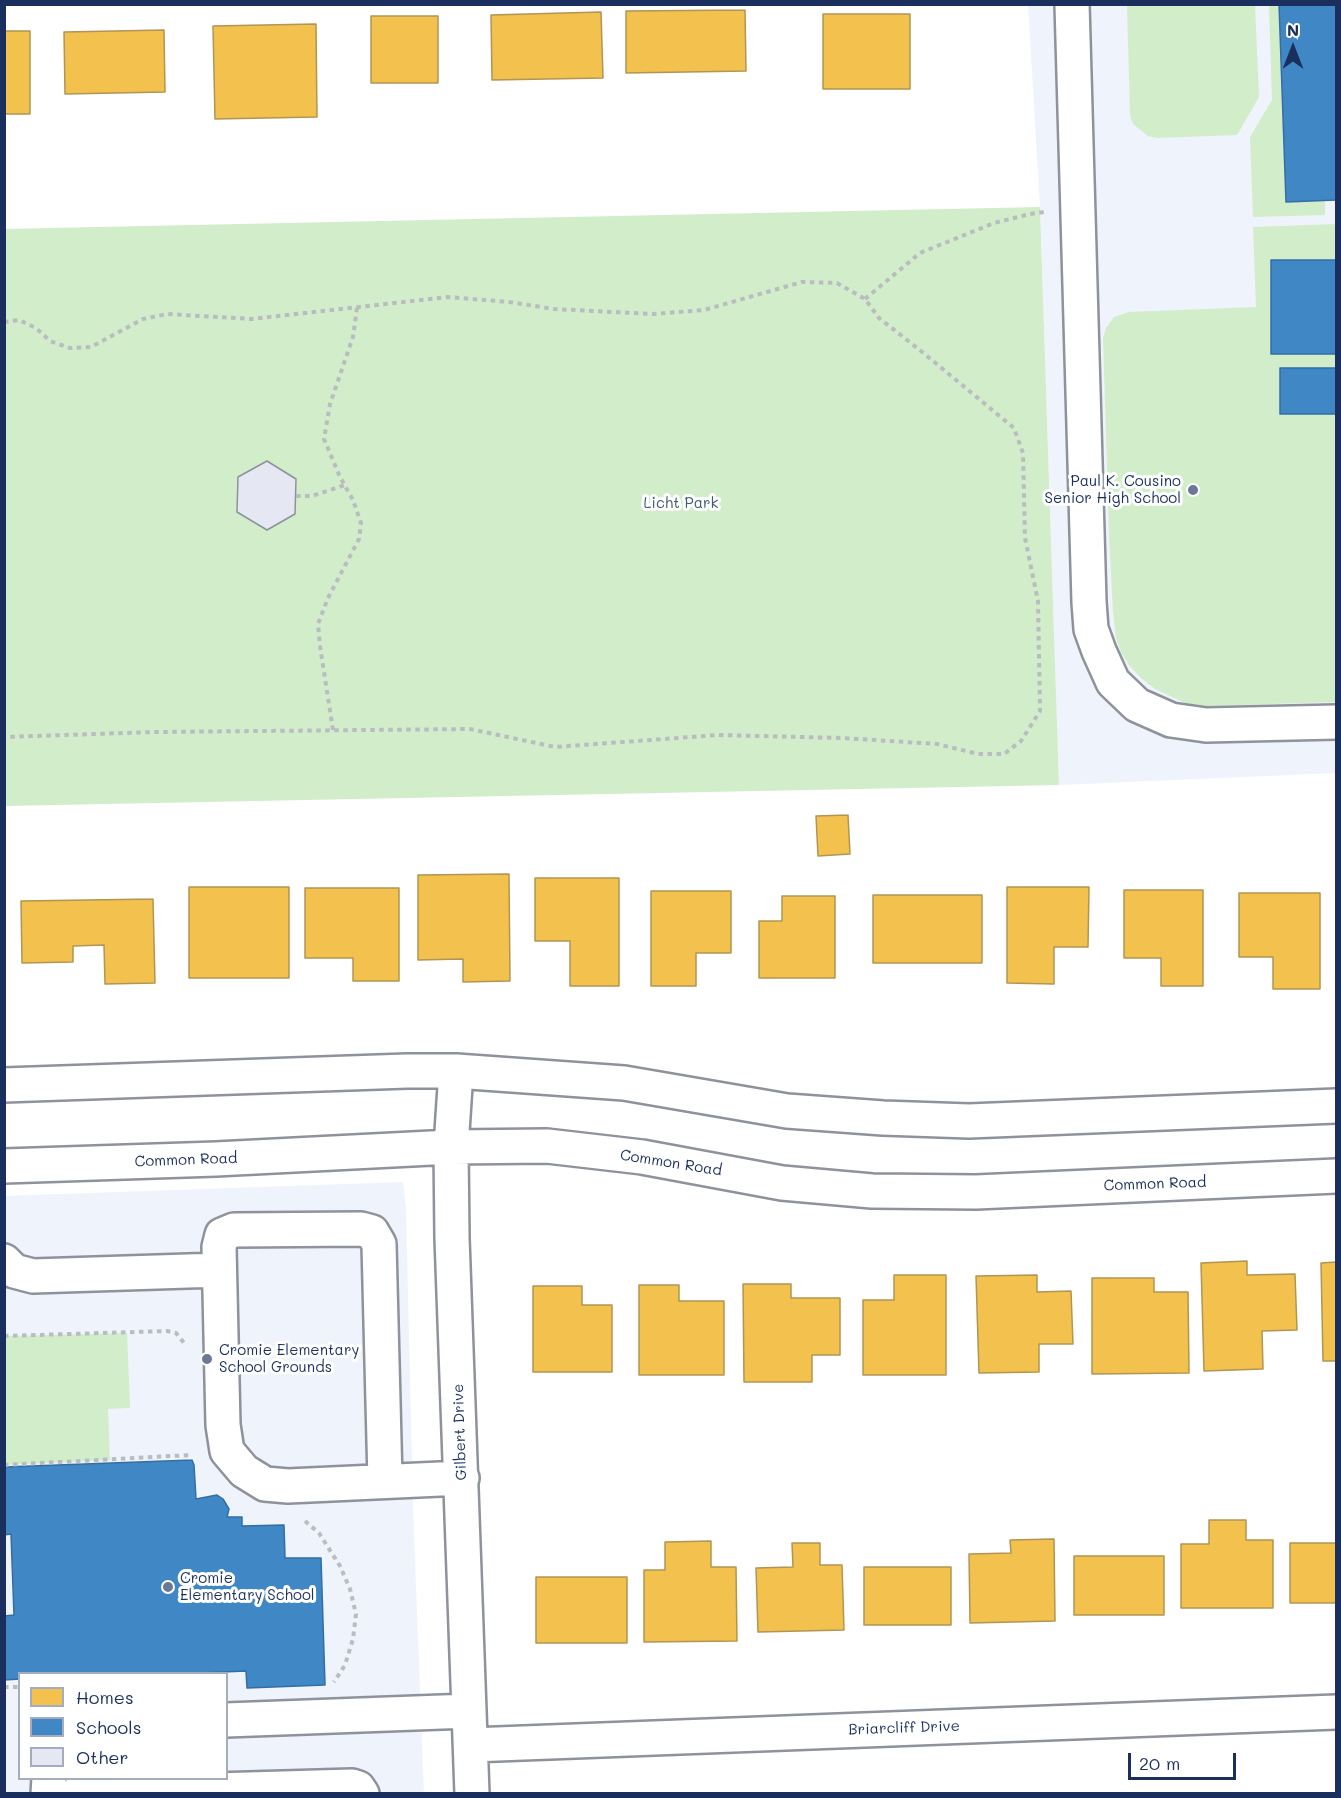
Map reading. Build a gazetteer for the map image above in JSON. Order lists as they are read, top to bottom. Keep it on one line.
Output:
{"streets":{"street":["Common Road","Gilbert Drive","Briarcliff Drive"]},"crossings":[["Common Road","Gilbert Drive"],["Gilbert Drive","Briarcliff Drive"]],"parks":["Licht Park"],"places":["Paul K. Cousino Senior High School","Cromie Elementary School Grounds","Cromie Elementary School"],"legend":["Homes","Schools","Other"],"scale_bar":"20 m","north":"top"}
